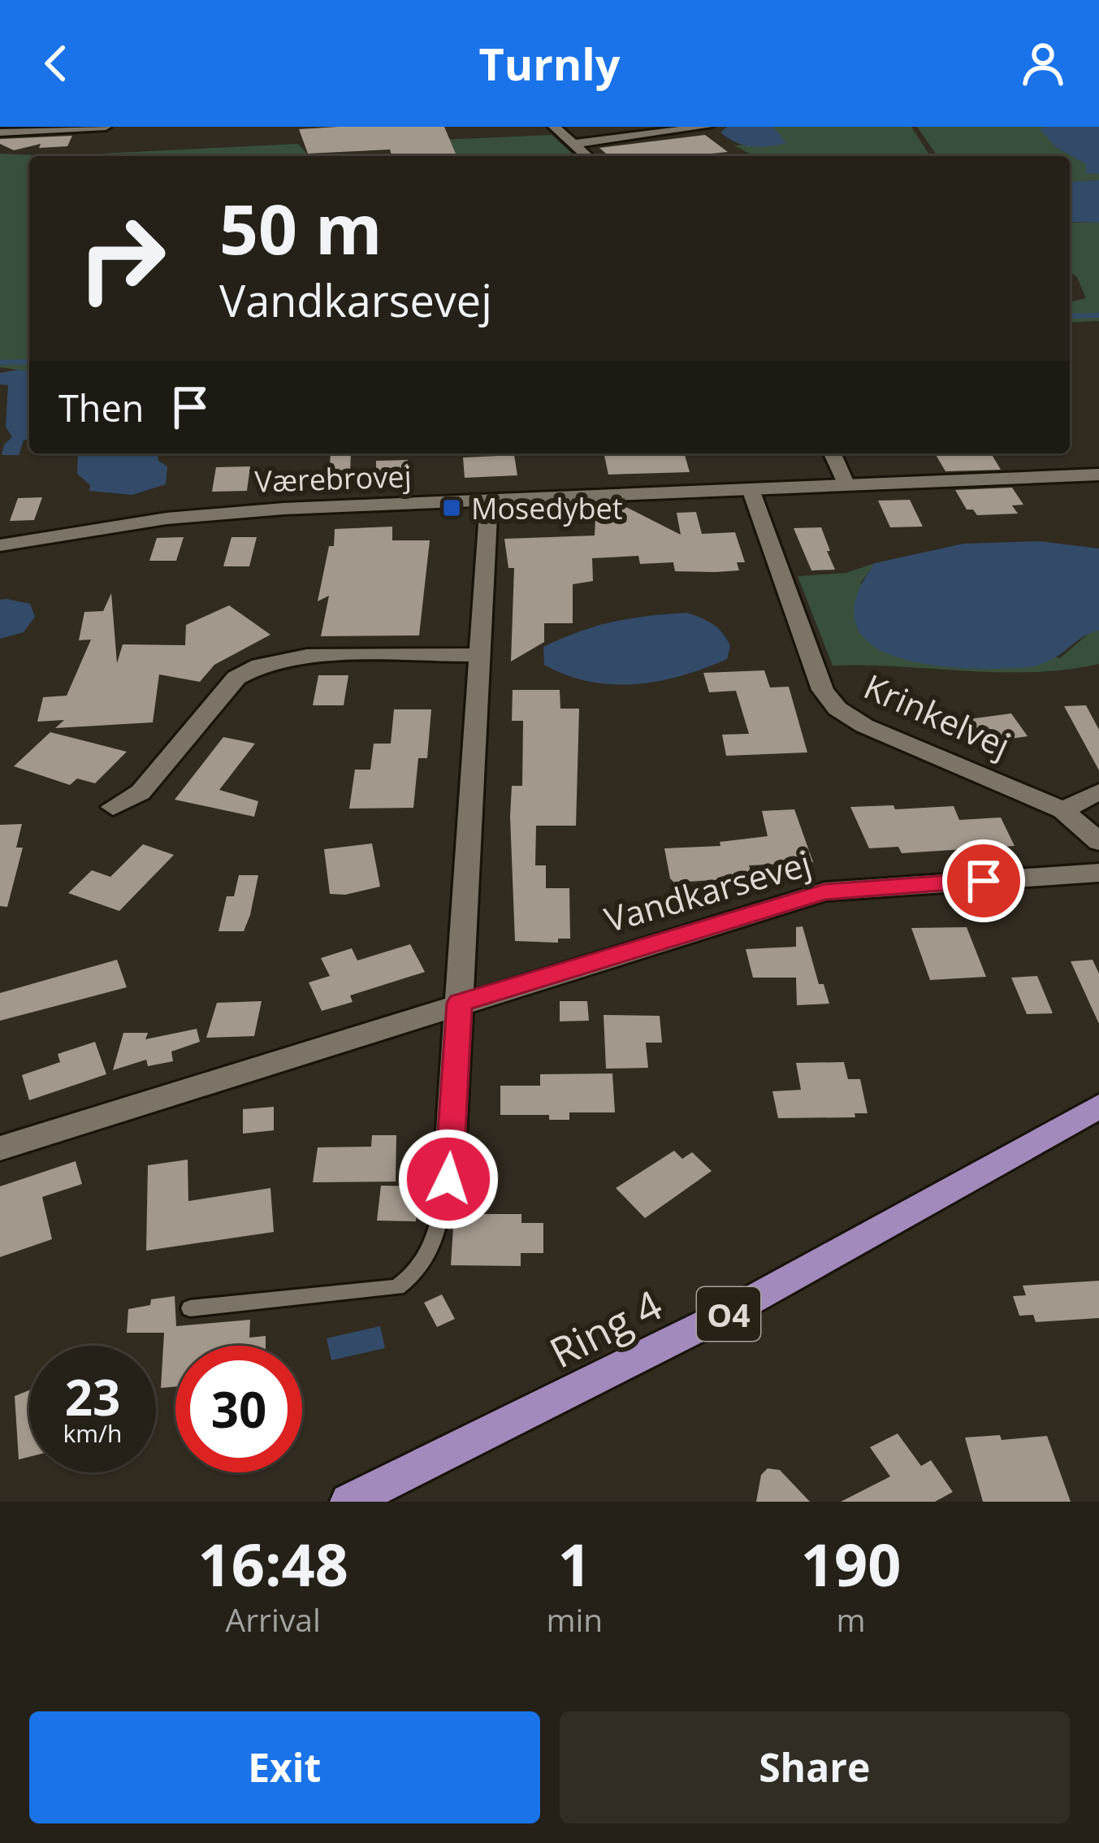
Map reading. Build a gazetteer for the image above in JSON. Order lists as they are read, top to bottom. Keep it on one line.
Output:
{"streets":{"main road":["O4","Ring 4"],"street":["Værebrovej","Krinkelvej","Vandkarsevej"]},"crossings":[["Værebrovej","Krinkelvej"]],"places":{"transit":["Mosedybet"]},"page":{"header":"Turnly","turn":["50 m","Vandkarsevej"],"then":"Then","speed":"23 km/h","limit":"30","eta":["16:48","Arrival","1","min","190","m"],"buttons":["Exit","Share"]}}
